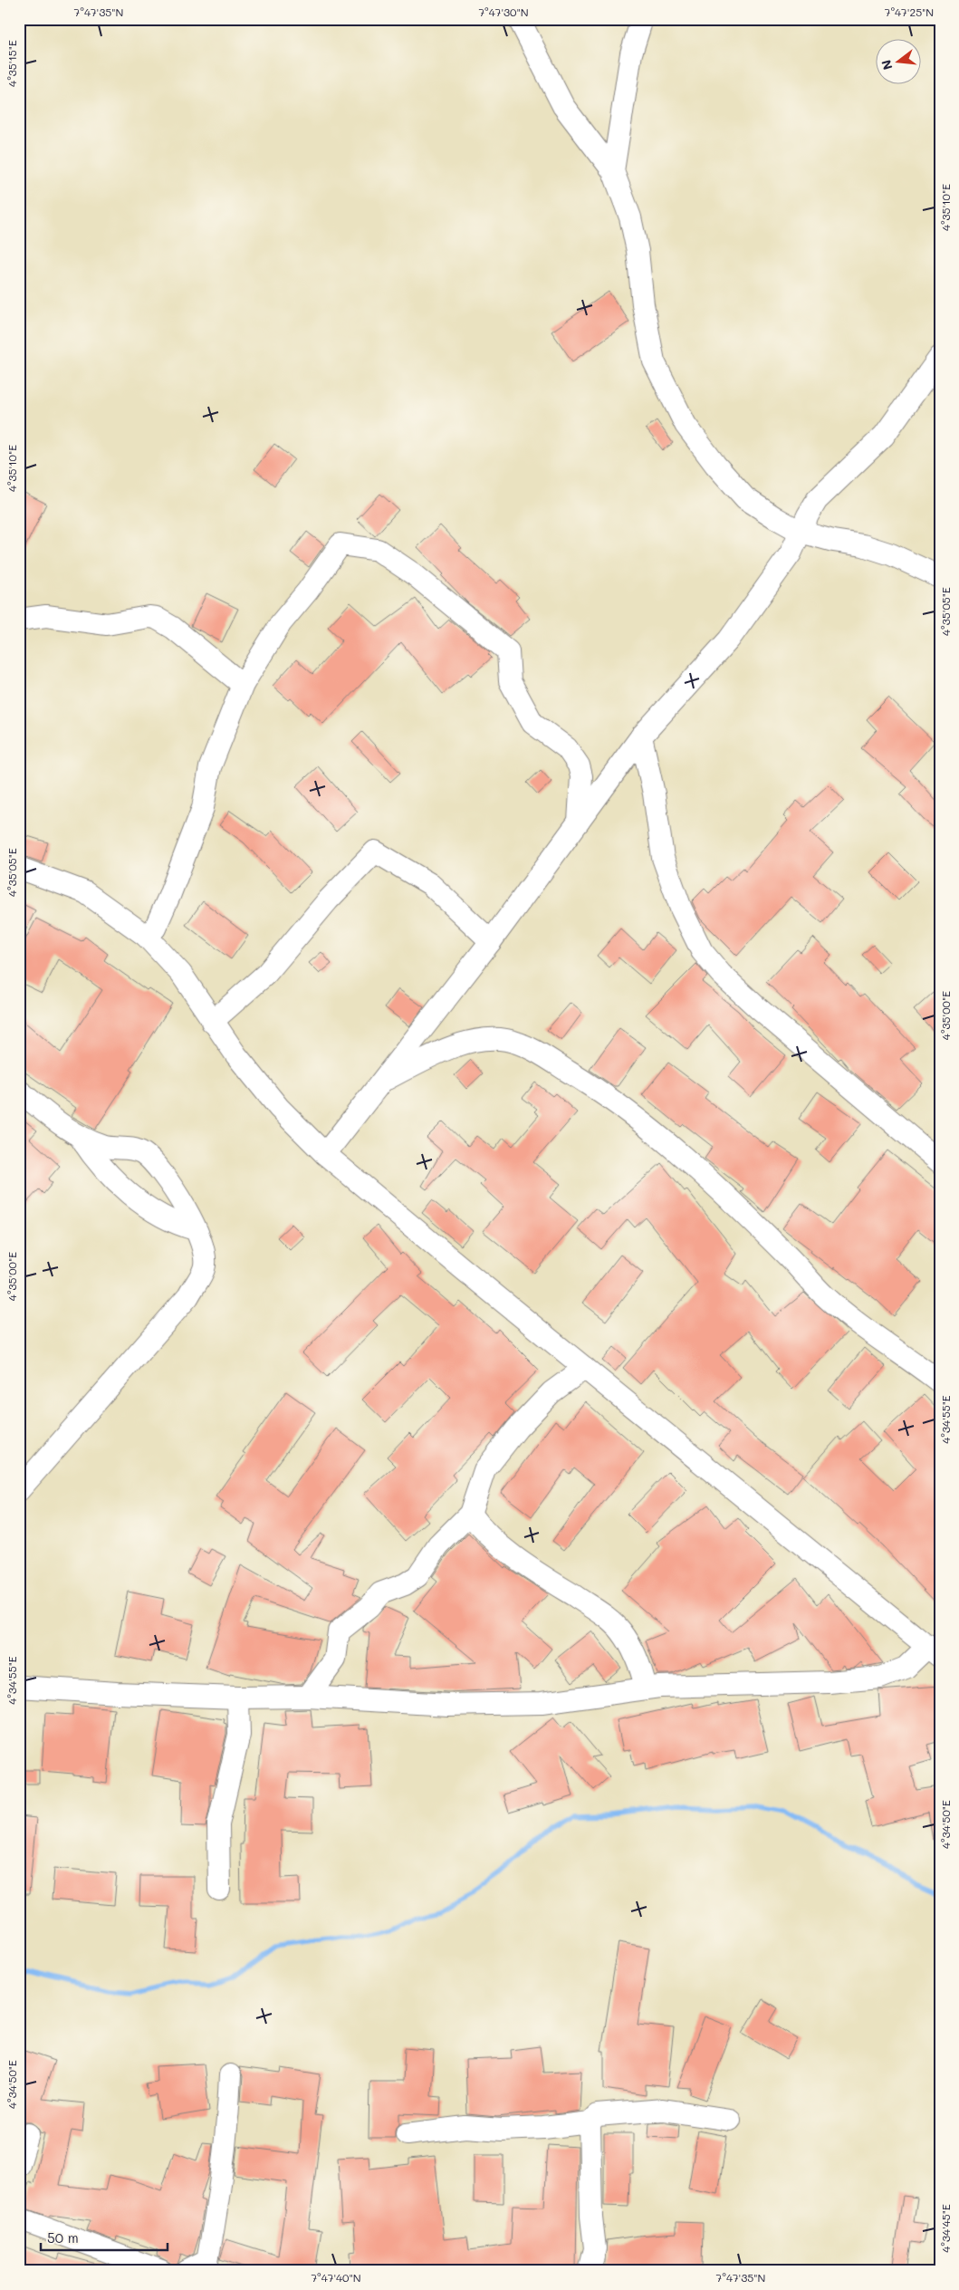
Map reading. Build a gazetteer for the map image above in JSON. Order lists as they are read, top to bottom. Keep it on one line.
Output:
{"scale_bar":"50 m","north":"left","coordinates":["7°47'35\"N","7°47'30\"N","7°47'25\"N","4°35'15\"E","4°35'10\"E","4°35'05\"E","4°35'00\"E","4°34'55\"E","4°34'50\"E","4°34'45\"E","7°47'40\"N"]}
